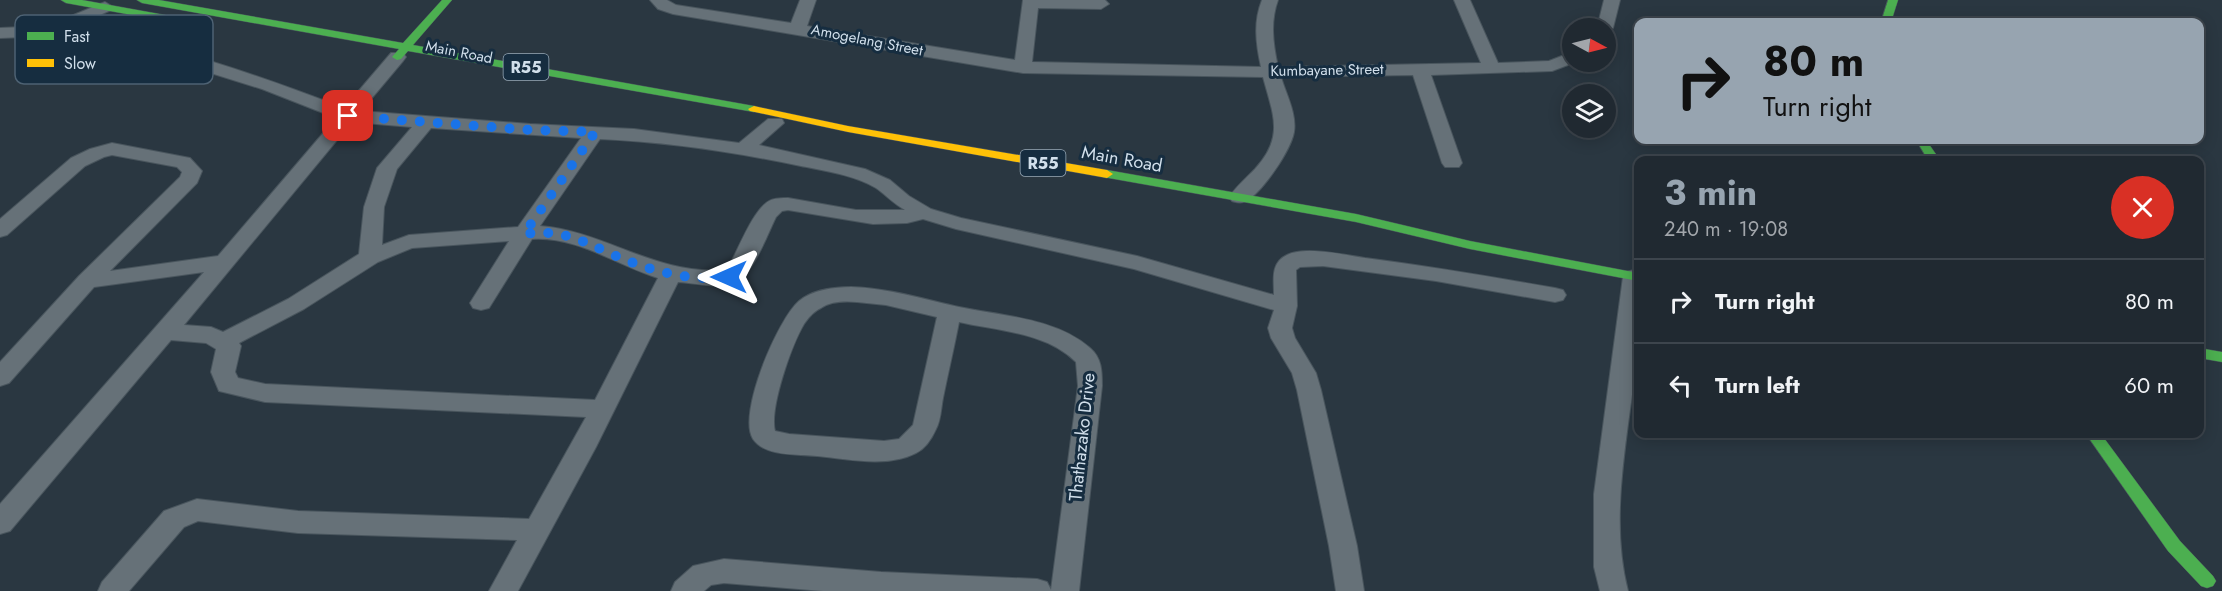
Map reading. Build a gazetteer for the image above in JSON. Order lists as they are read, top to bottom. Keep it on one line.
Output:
{"streets":{"main road":["Main Road","R55"],"street":["Amogelang Street","Kumbayane Street","Thathazako Drive"]},"crossings":[["Amogelang Street","Kumbayane Street"]],"legend":["Fast","Slow"],"north":"right","page":{"turn":["80 m","Turn right"],"heading":["3 min","240 m · 19:08"],"list":[{"name":"Turn right","value":"80 m"},{"name":"Turn left","value":"60 m"}]}}
